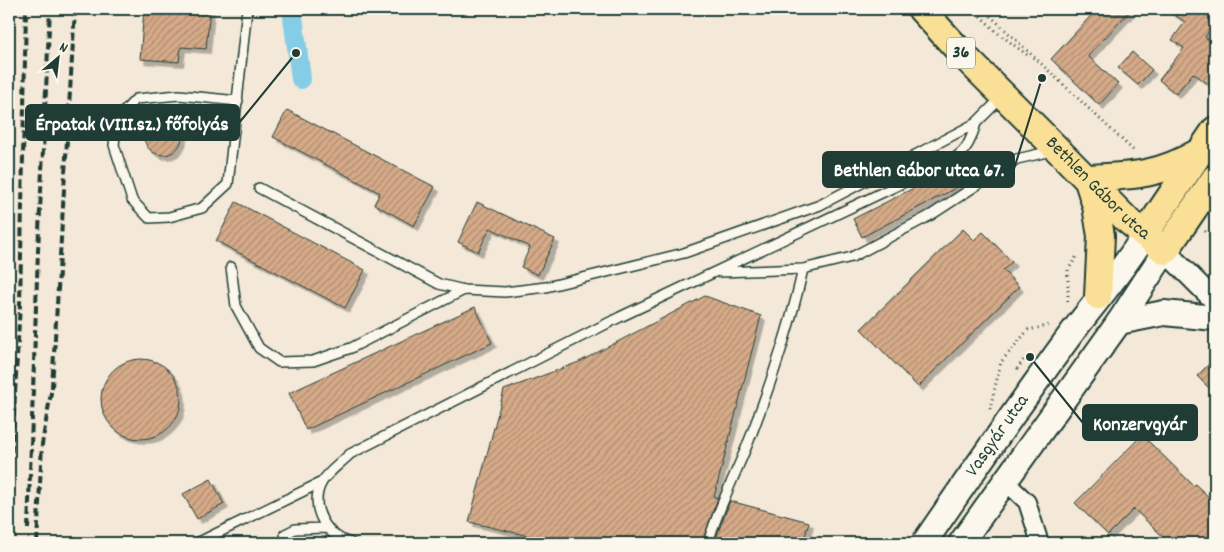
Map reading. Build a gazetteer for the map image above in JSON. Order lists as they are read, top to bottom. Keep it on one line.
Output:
{"streets":{"main road":["36","Bethlen Gábor utca","Vasgyár utca"]},"crossings":[["Bethlen Gábor utca","Vasgyár utca"]],"places":["Érpatak (VIII.sz.) főfolyás","Bethlen Gábor utca 67.","Konzervgyár"],"north":"top right"}
